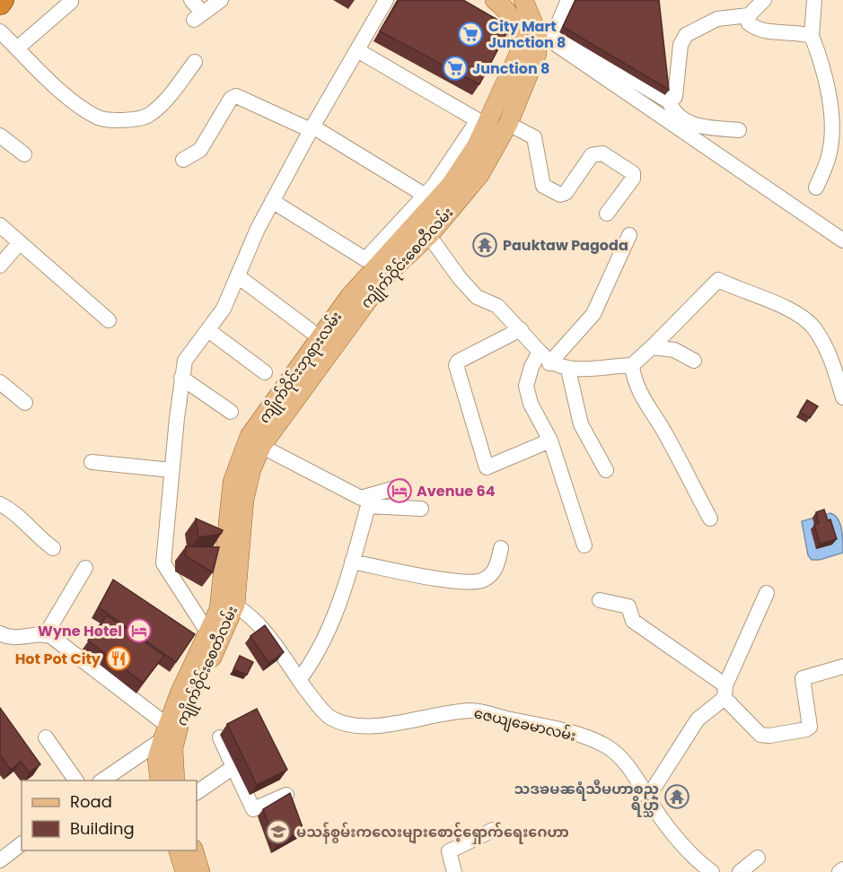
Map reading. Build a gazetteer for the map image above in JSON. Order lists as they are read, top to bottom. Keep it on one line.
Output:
{"streets":{"main road":["ကျိုက်ဝိုင်းစေတီလမ်း","ကျိုက်ဝိုင်းဘုရားလမ်း"],"street":["ဇေယျခေမာလမ်း"]},"crossings":[["ကျိုက်ဝိုင်းစေတီလမ်း","ကျိုက်ဝိုင်းဘုရားလမ်း"],["ကျိုက်ဝိုင်းစေတီလမ်း","ဇေယျခေမာလမ်း"]],"places":{"supermarket":["City Mart Junction 8","Junction 8"],"temple":["Pauktaw Pagoda","သဒၶမၼရံသီမဟာစည္ ရိပ္သာ"],"hotel":["Avenue 64","Wyne Hotel"],"restaurant":["Hot Pot City"],"school or university":["မသန်စွမ်းကလေးများစောင့်ရှောက်ရေးဂေဟာ"]},"legend":["Road","Building"]}
